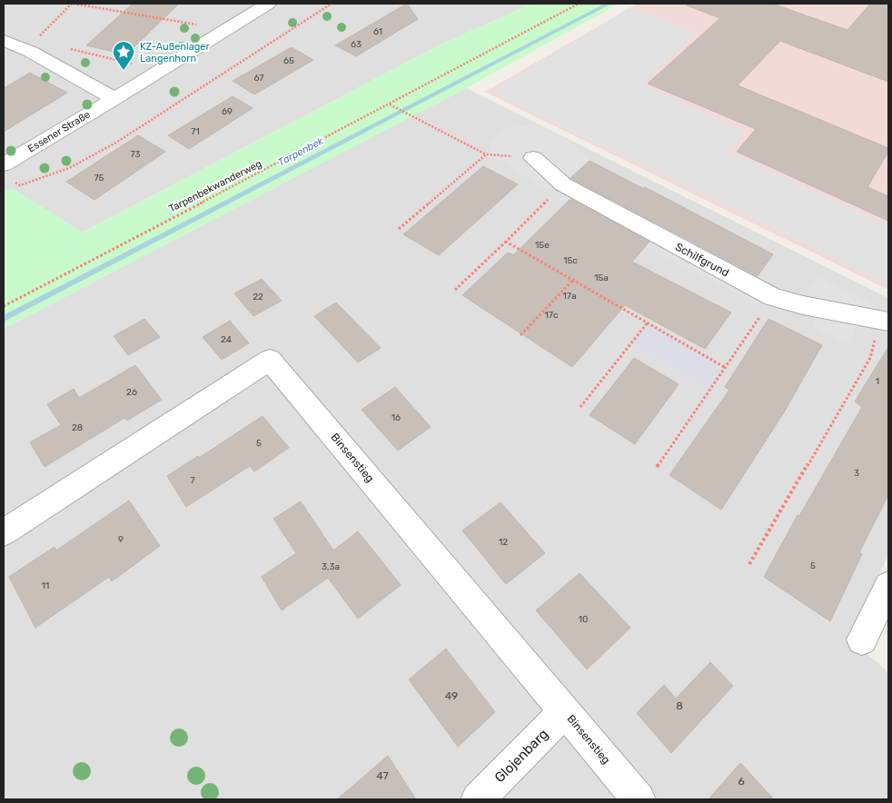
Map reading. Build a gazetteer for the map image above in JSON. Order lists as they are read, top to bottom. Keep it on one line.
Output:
{"streets":{"street":["Essener Straße","Schilfgrund","Binsenstieg","Glojenbarg"],"path":["Tarpenbekwanderweg"]},"crossings":[["Binsenstieg","Glojenbarg"]],"water":["Tarpenbek"],"places":{"place":["KZ-Außenlager Langenhorn"]},"house_numbers":["61","63","65","67","69","71","73","75","15e","15c","15a","17a","22","17c","24","1","26","16","28","5","3","7","9","12","5","3,3a","11","10","49","8","47","6"]}
